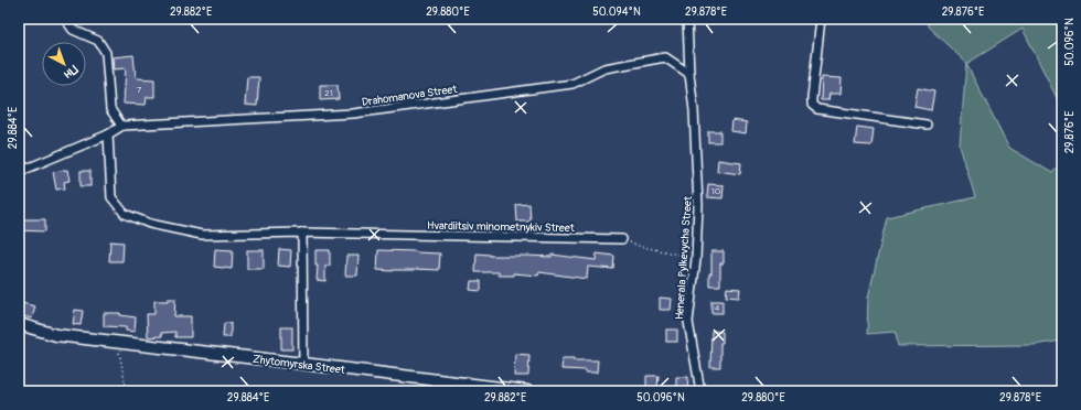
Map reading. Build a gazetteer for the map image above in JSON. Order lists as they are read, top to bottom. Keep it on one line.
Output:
{"streets":{"main road":["Zhytomyrska Street"],"street":["Drahomanova Street","Hvardiitsiv minometnykiv Street","Henerala Pylkevycha Street"]},"crossings":[["Drahomanova Street","Henerala Pylkevycha Street"]],"house_numbers":["7","21","10","4"],"north":"bottom right","coordinates":["29.882°E","29.880°E","50.094°N","29.878°E","29.876°E","50.096°N","29.884°E"]}
